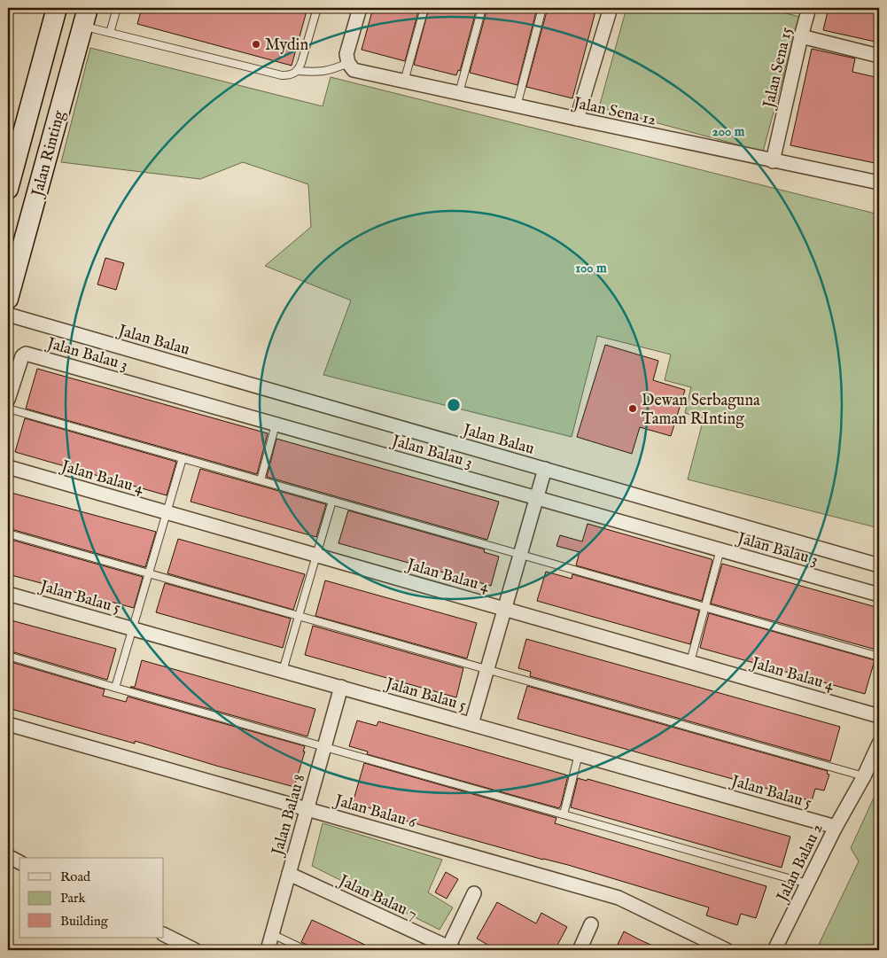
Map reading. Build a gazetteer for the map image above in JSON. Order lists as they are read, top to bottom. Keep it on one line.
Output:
{"streets":{"main road":["Jalan Rinting"],"street":["Jalan Sena 15","Jalan Sena 12","Jalan Balau","Jalan Balau 3","Jalan Balau 4","Jalan Balau 5","Jalan Balau 6","Jalan Balau 8","Jalan Balau 2","Jalan Balau 7"]},"crossings":[["Jalan Sena 15","Jalan Sena 12"],["Jalan Balau 5","Jalan Balau 8"],["Jalan Balau 5","Jalan Balau 2"],["Jalan Balau 6","Jalan Balau 8"],["Jalan Balau 8","Jalan Balau 7"]],"places":["Mydin","Dewan Serbaguna Taman RInting"],"legend":["Road","Park","Building"],"rings":["200 m","100 m"]}
